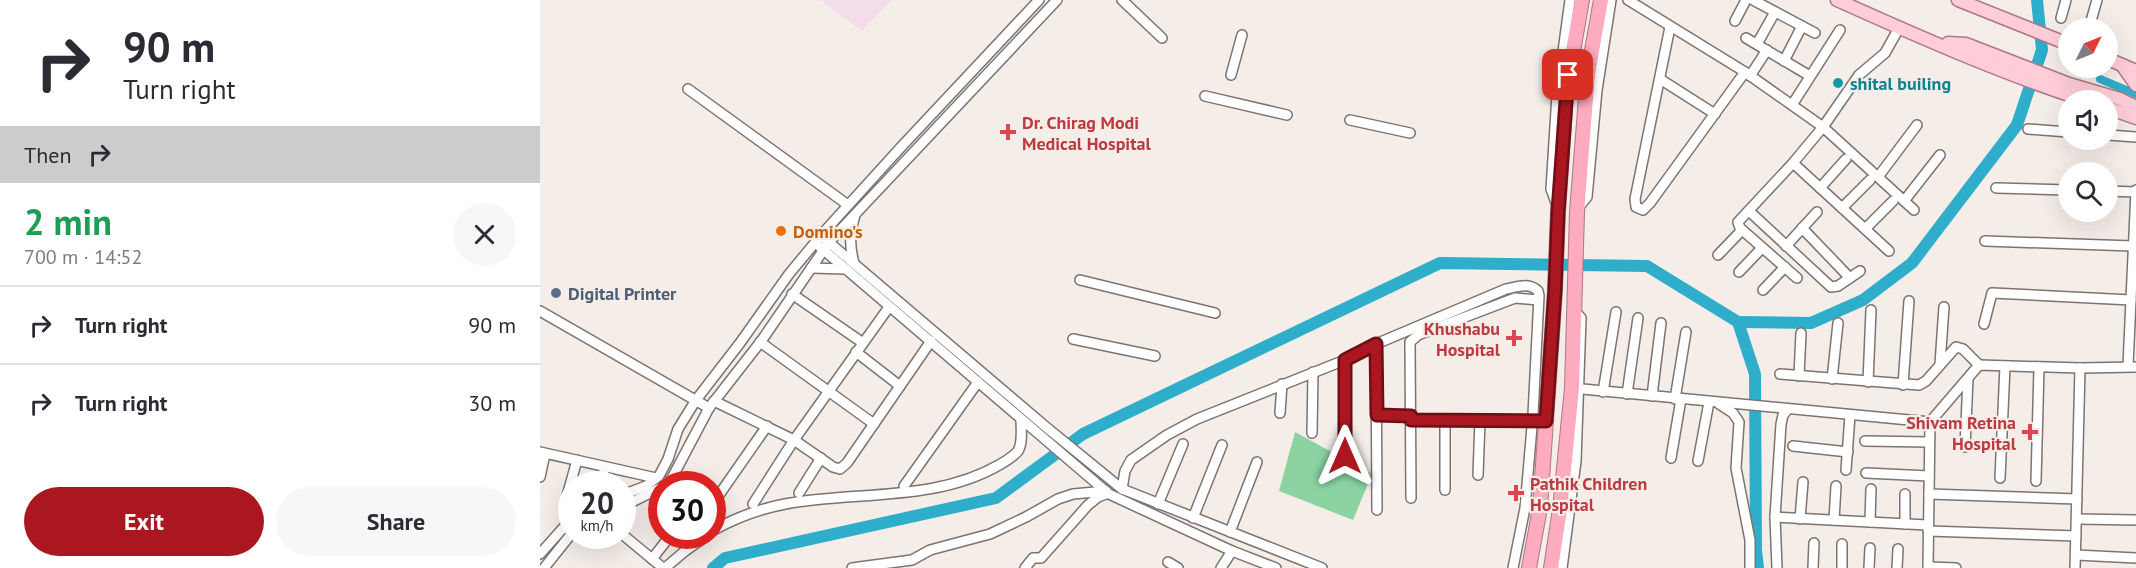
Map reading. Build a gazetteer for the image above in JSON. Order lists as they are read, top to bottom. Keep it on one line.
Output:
{"places":{"other":["shital builing","Domino's","Digital Printer"],"health":["Dr. Chirag Modi Medical Hospital","Khushabu Hospital","Shivam Retina Hospital","Pathik Children Hospital"]},"north":"top right","page":{"turn":["90 m","Turn right"],"then":"Then","heading":["2 min","700 m · 14:52"],"list":[{"name":"Turn right","value":"90 m"},{"name":"Turn right","value":"30 m"}],"speed":"20 km/h","limit":"30","buttons":["Exit","Share"]}}
